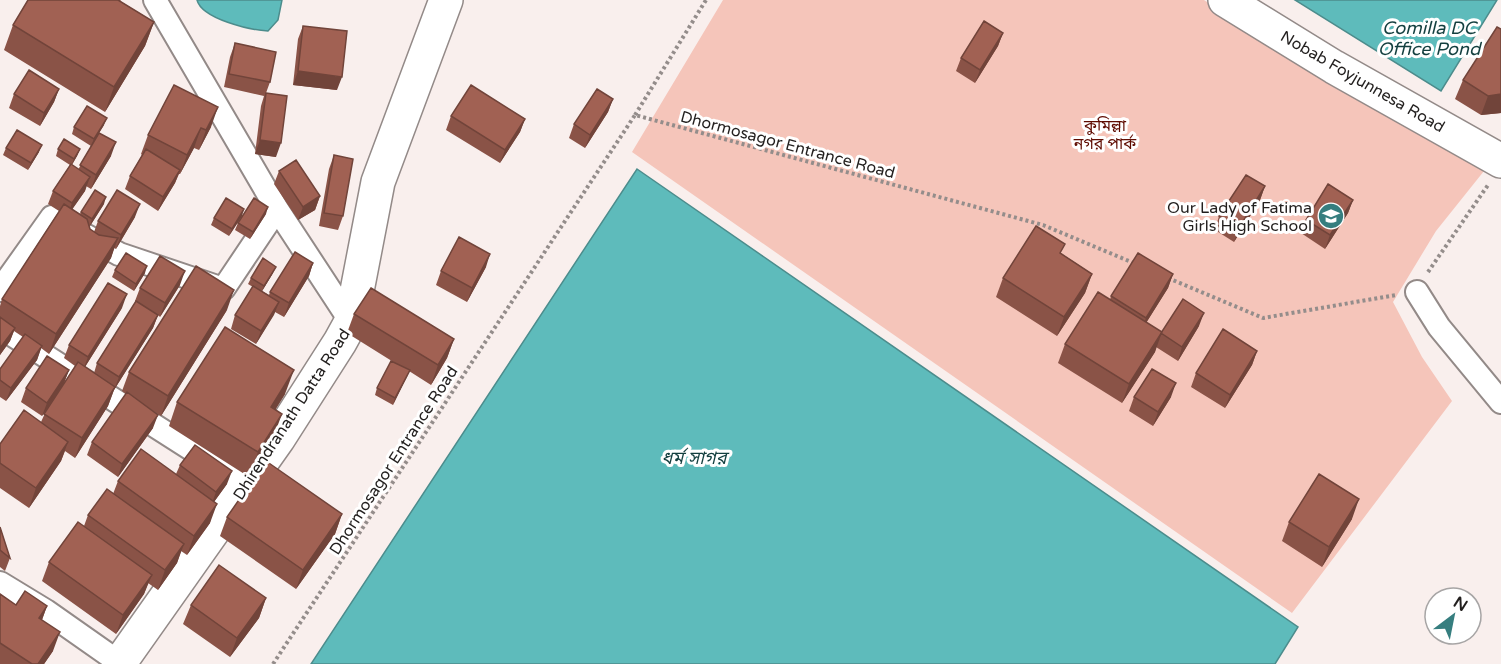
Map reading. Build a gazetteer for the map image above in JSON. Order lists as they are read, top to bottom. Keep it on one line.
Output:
{"streets":{"street":["Nobab Foyjunnesa Road","Dhirendranath Datta Road"],"path":["Dhormosagor Entrance Road"]},"water":["Comilla DC Office Pond","ধর্ম সাগর"],"parks":["কুমিল্লা নগর পার্ক"],"places":{"school or university":["Our Lady of Fatima Girls High School"]},"north":"top right"}
